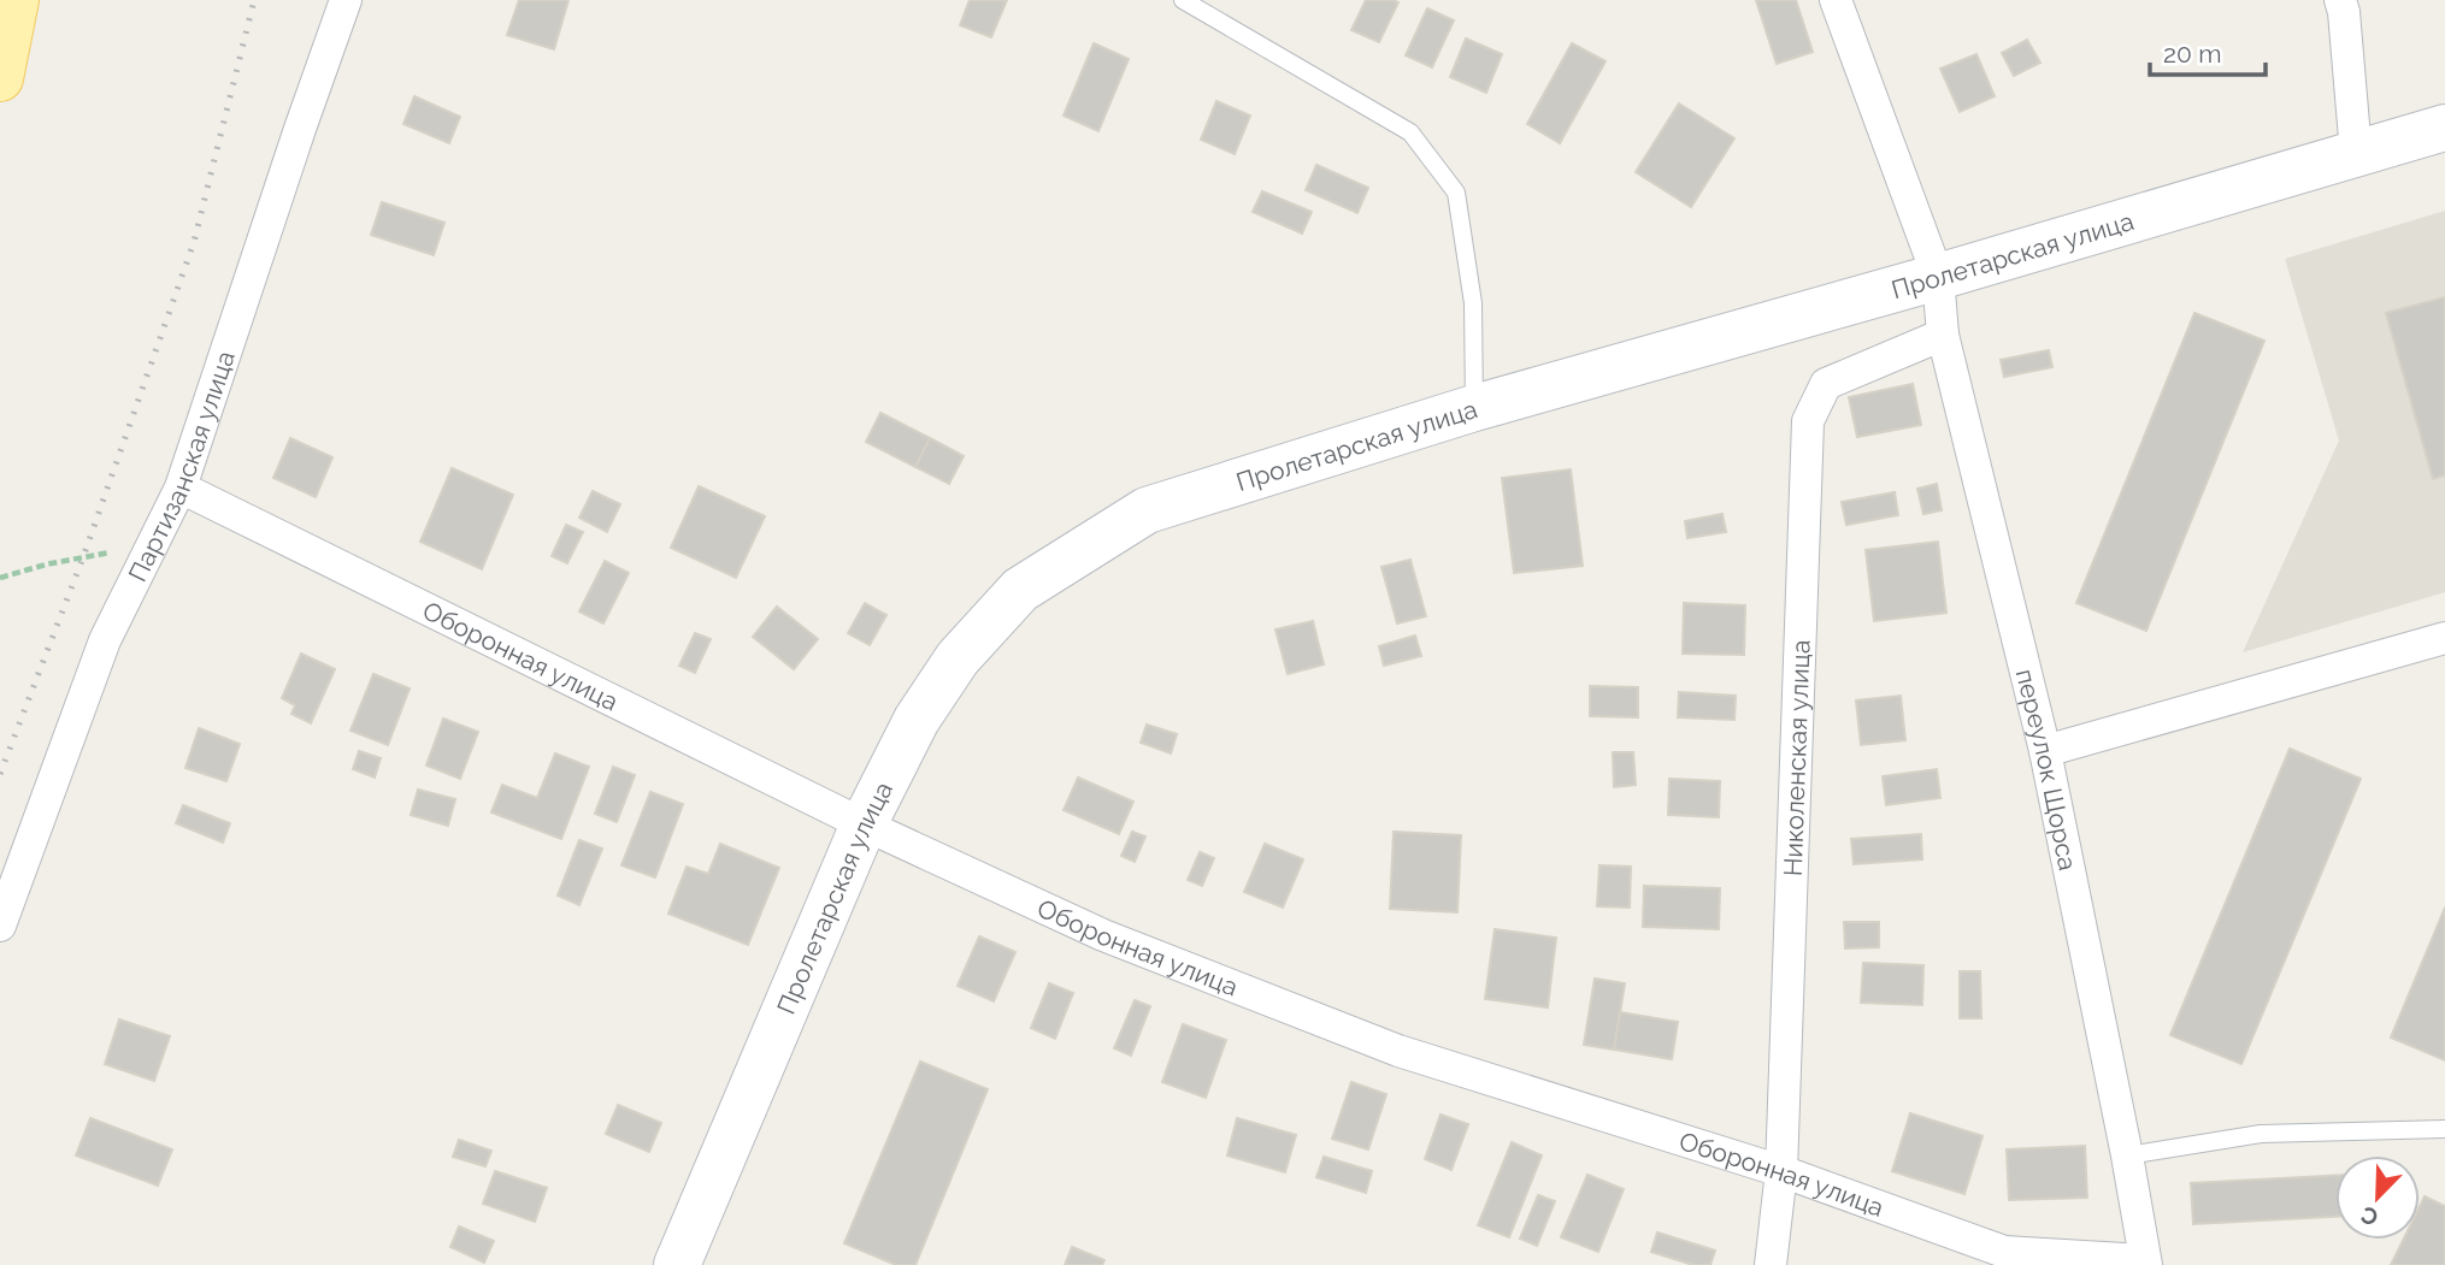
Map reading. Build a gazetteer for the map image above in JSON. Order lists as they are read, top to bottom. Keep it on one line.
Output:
{"streets":{"street":["Пролетарская улица","Партизанская улица","Оборонная улица","Николенская улица","переулок Щорса"]},"crossings":[["Пролетарская улица","Оборонная улица"],["Пролетарская улица","переулок Щорса"],["Партизанская улица","Оборонная улица"],["Оборонная улица","Николенская улица"],["Оборонная улица","переулок Щорса"],["Николенская улица","переулок Щорса"]],"scale_bar":"20 m","north":"bottom left"}
